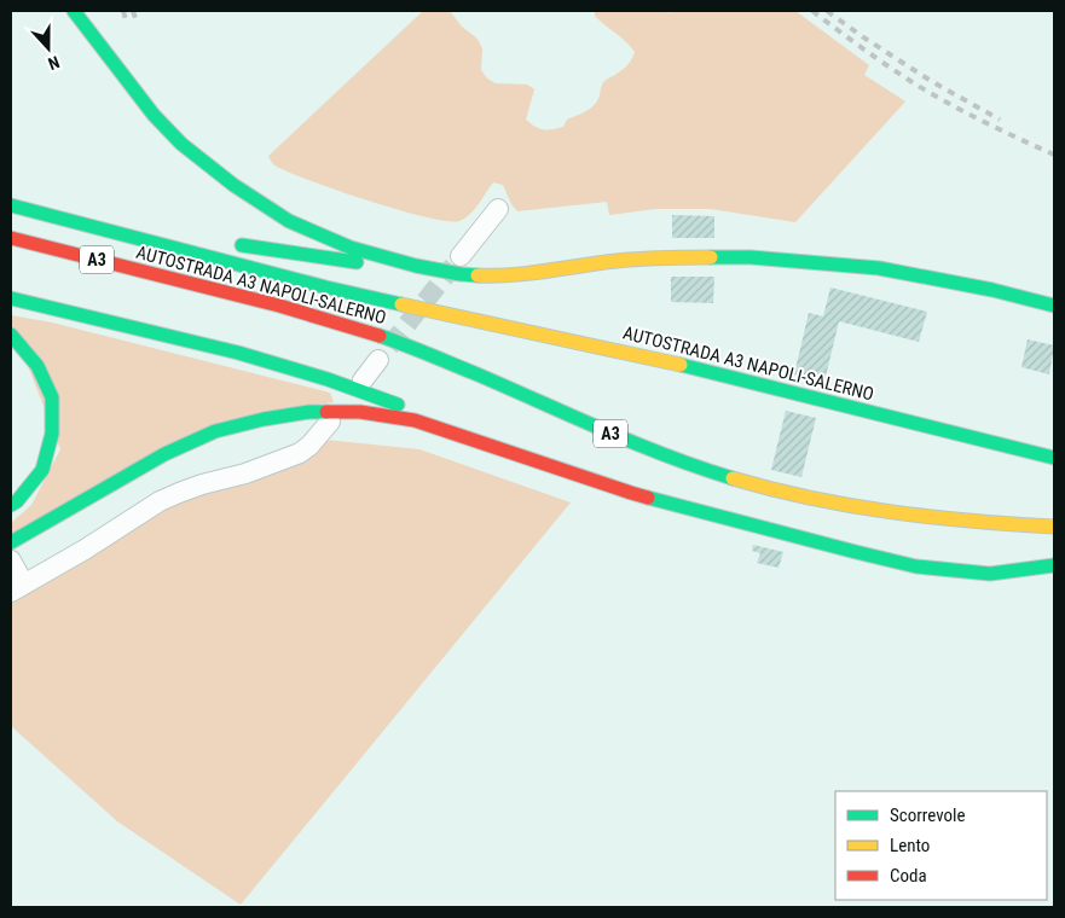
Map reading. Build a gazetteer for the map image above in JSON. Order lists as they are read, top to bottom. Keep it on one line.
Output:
{"streets":{"highway":["A3","AUTOSTRADA A3 NAPOLI-SALERNO"]},"crossings":[["A3","AUTOSTRADA A3 NAPOLI-SALERNO"]],"legend":["Scorrevole","Lento","Coda"],"north":"bottom"}
